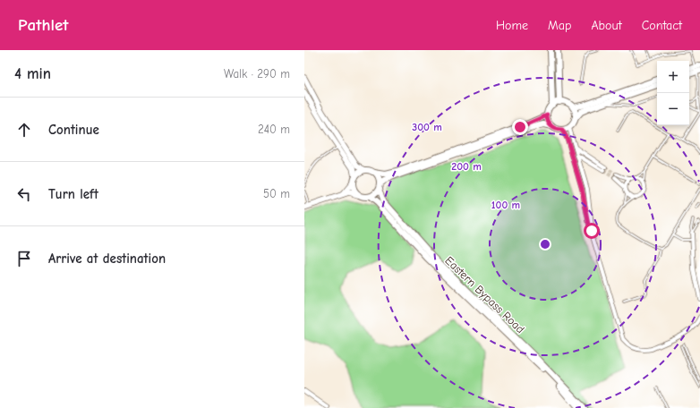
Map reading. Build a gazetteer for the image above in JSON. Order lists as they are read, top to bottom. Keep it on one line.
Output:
{"streets":{"main road":["Eastern Bypass Road"]},"page":{"header":"Pathlet","nav":["Home","Map","About","Contact"],"heading":["4 min","Walk · 290 m"],"map_buttons":["+","−"],"list":[["Continue","240 m"],["Turn left","50 m"],"Arrive at destination"]},"rings":["300 m","200 m","100 m"]}
